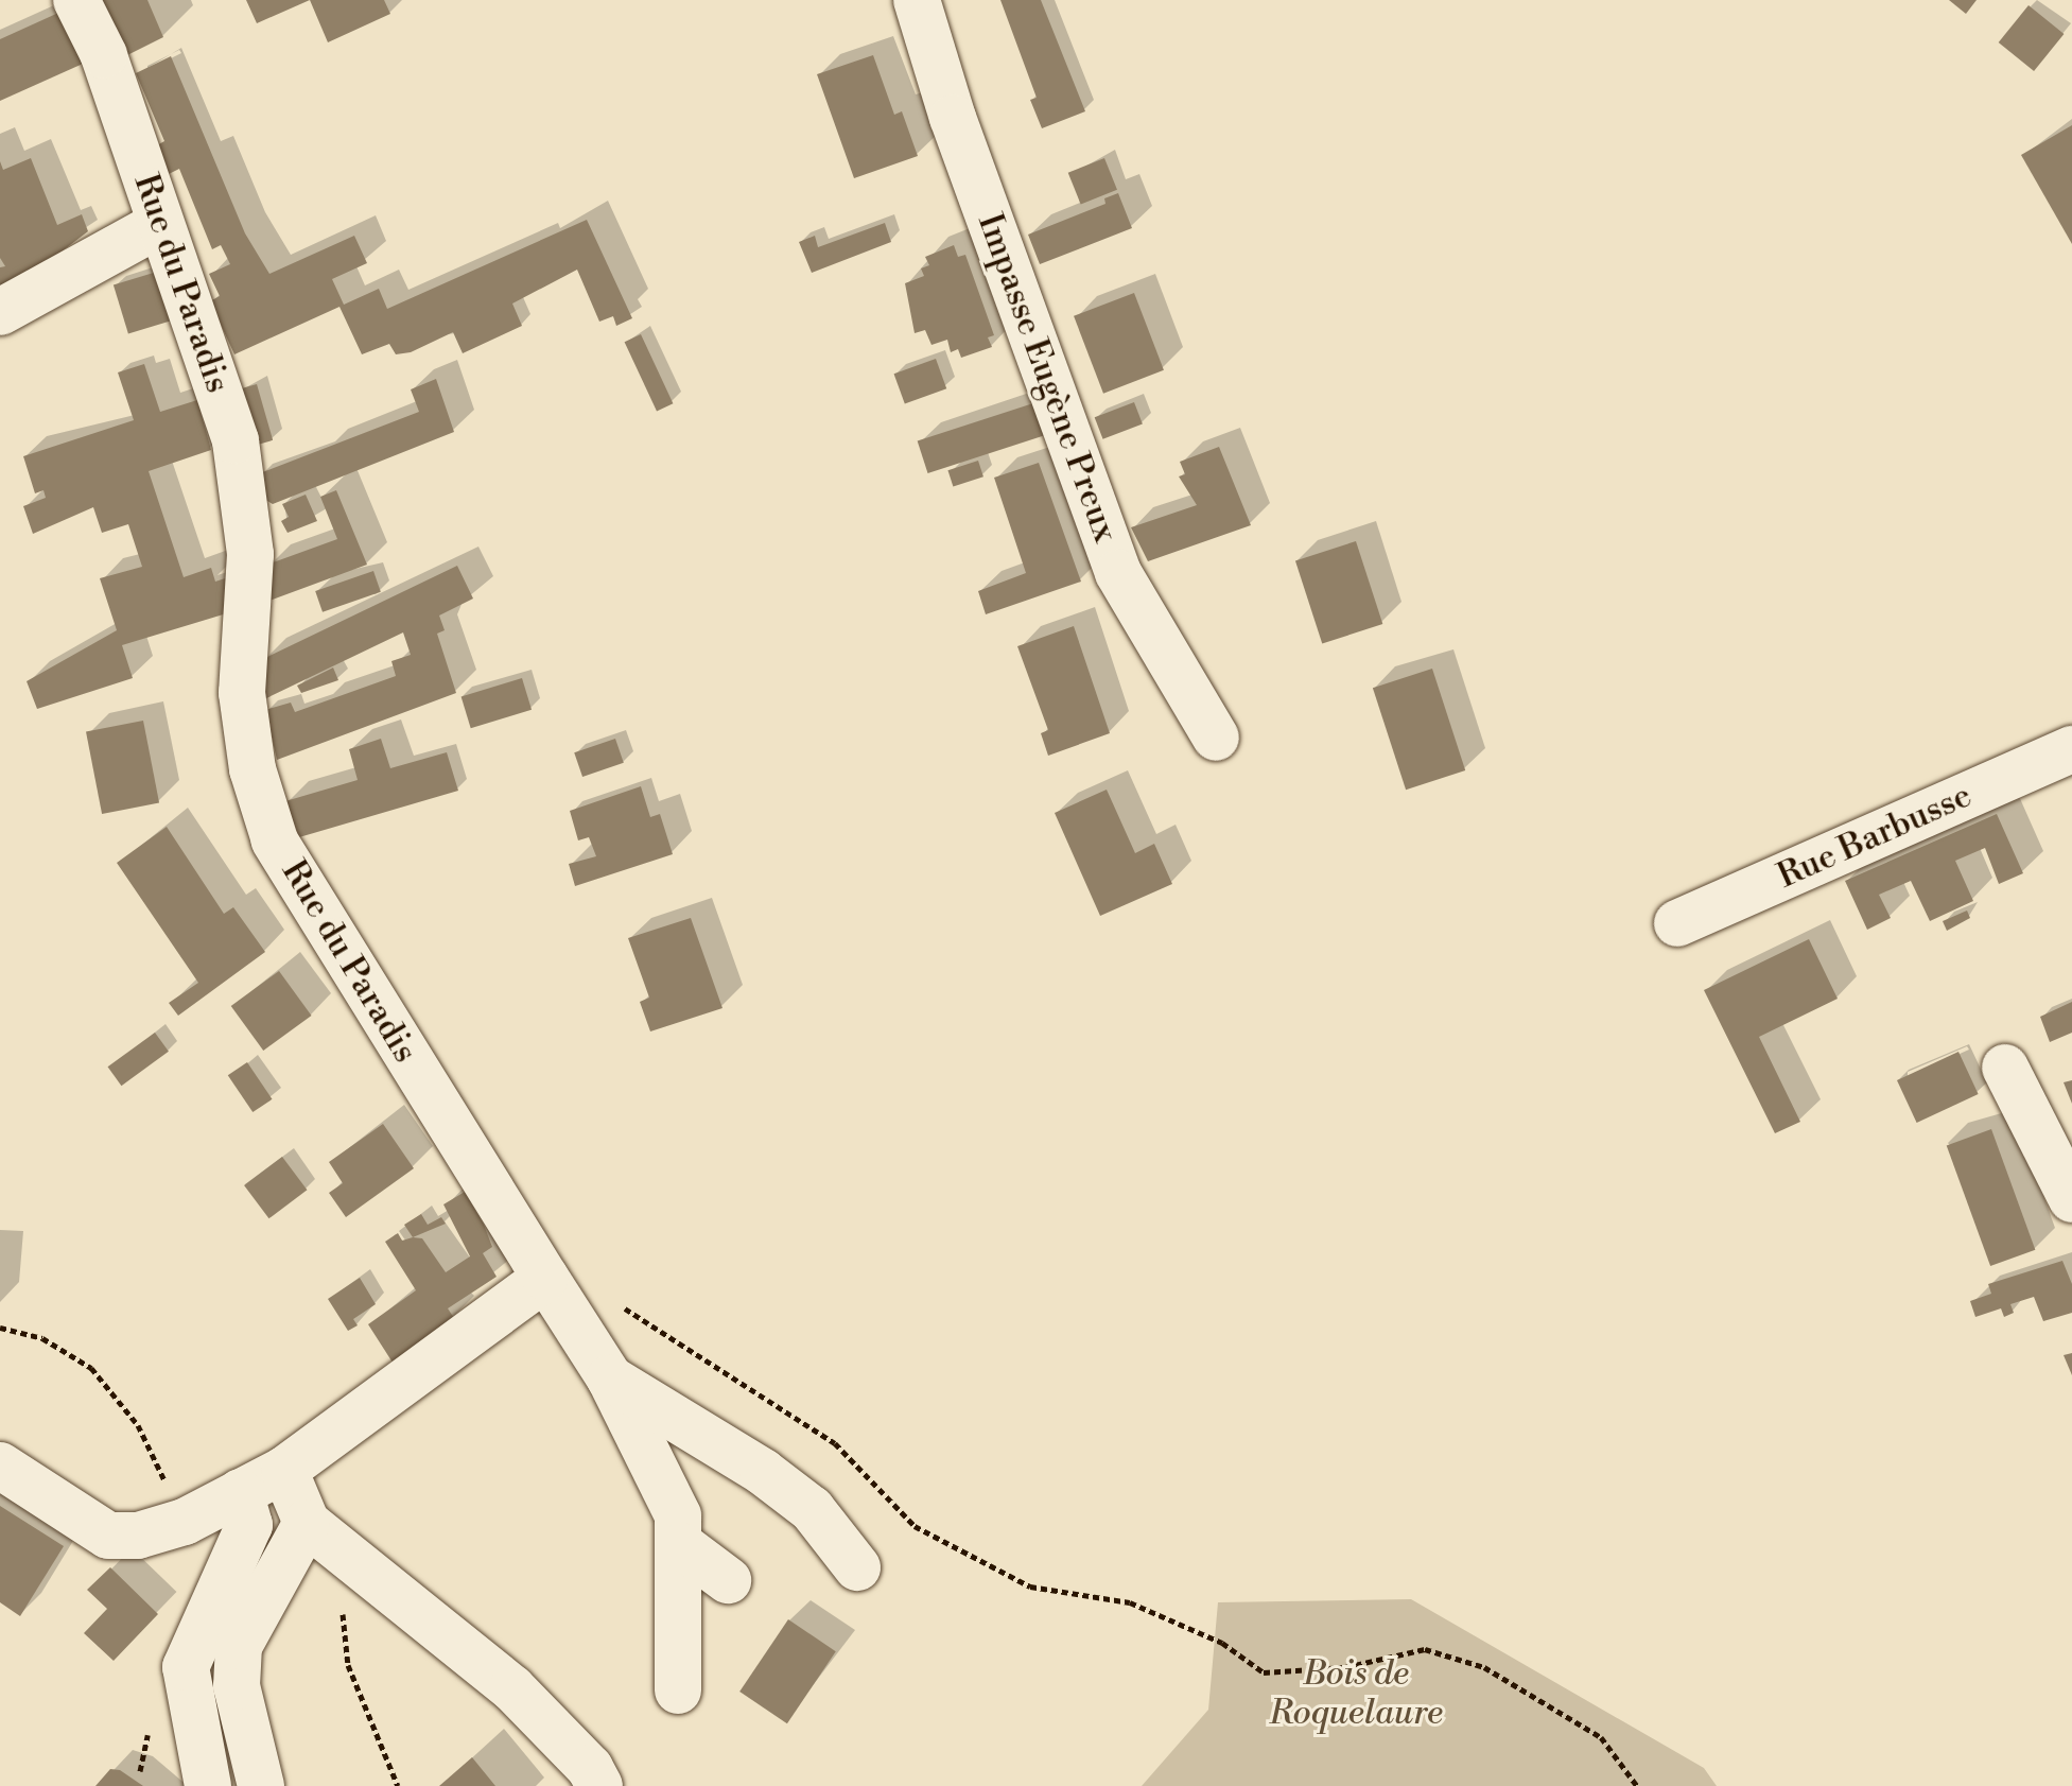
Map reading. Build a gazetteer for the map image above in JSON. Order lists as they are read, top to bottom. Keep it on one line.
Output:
{"streets":{"street":["Rue du Paradis","Impasse Eugène Preux","Rue Barbusse"]},"parks":["Bois de Roquelaure"]}
